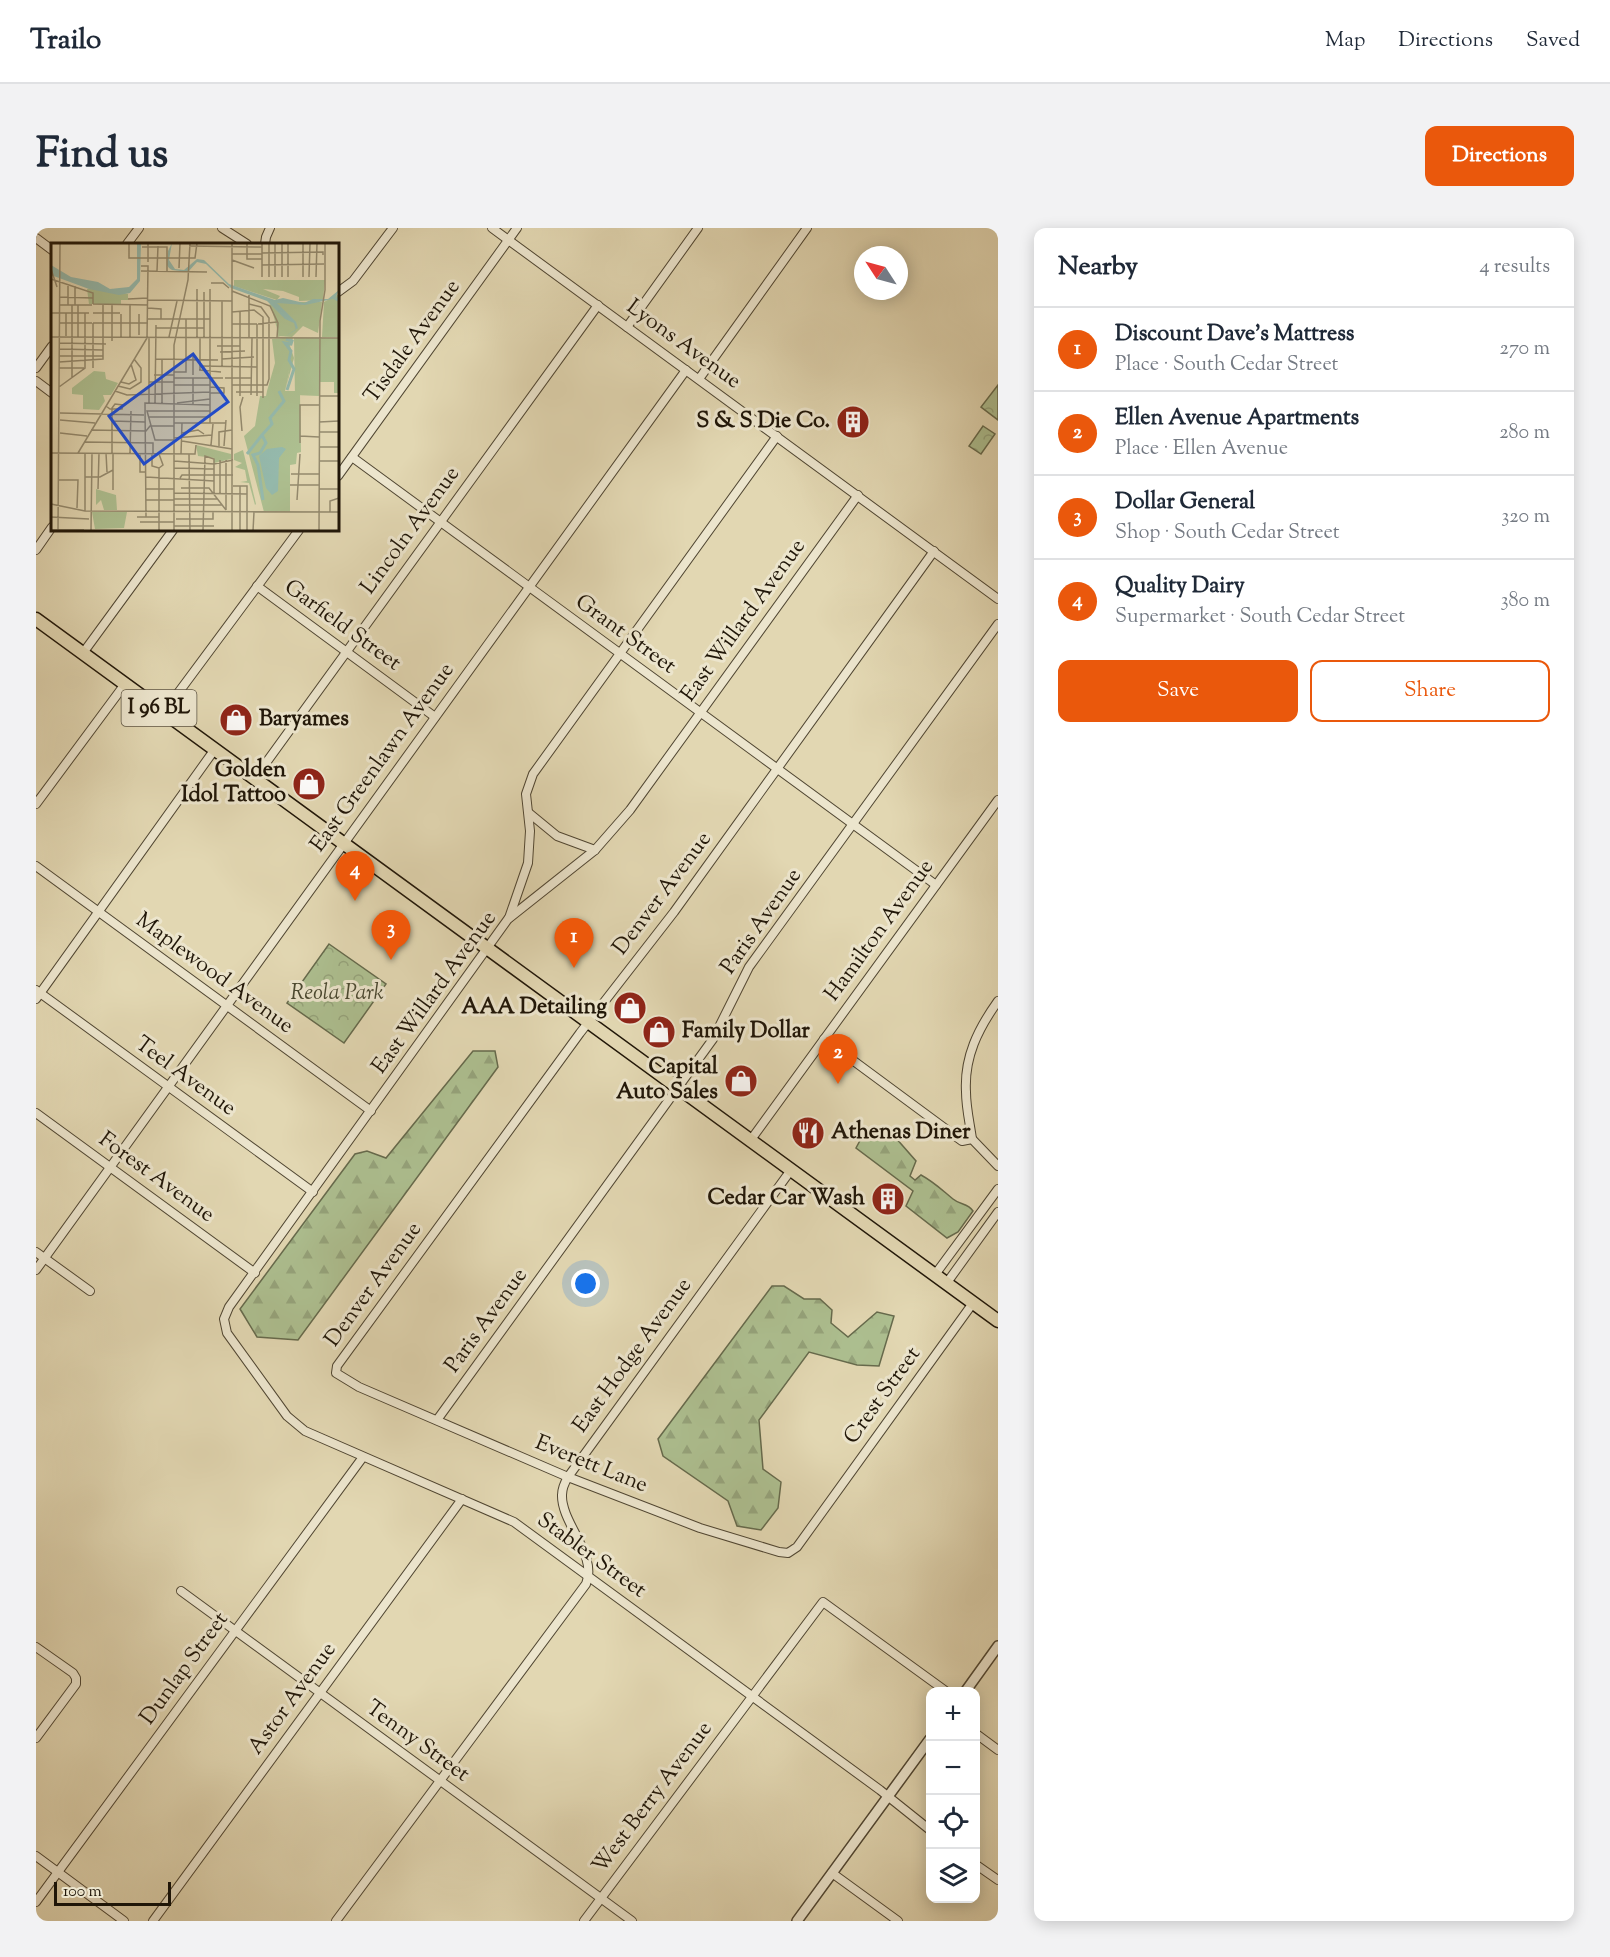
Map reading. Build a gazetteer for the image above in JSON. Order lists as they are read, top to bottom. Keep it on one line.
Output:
{"streets":{"main road":["I 96 BL"],"street":["Tisdale Avenue","Lyons Avenue","Lincoln Avenue","East Willard Avenue","Garfield Street","Grant Street","East Greenlawn Avenue","Denver Avenue","Paris Avenue","Hamilton Avenue","Maplewood Avenue","Teel Avenue","Forest Avenue","East Hodge Avenue","Crest Street","Everett Lane","Stabler Street","Dunlap Street","Astor Avenue","Tenny Street","West Berry Avenue"]},"crossings":[["Tisdale Avenue","Lyons Avenue"],["Tisdale Avenue","Grant Street"],["Lyons Avenue","Lincoln Avenue"],["Lyons Avenue","East Willard Avenue"],["Lyons Avenue","East Greenlawn Avenue"],["Lyons Avenue","Denver Avenue"],["Lincoln Avenue","Garfield Street"],["Lincoln Avenue","Grant Street"],["Lincoln Avenue","I 96 BL"],["East Willard Avenue","Grant Street"],["East Willard Avenue","I 96 BL"],["East Willard Avenue","Maplewood Avenue"],["East Willard Avenue","Teel Avenue"],["East Willard Avenue","Forest Avenue"],["East Willard Avenue","Stabler Street"],["Garfield Street","East Greenlawn Avenue"],["Grant Street","East Greenlawn Avenue"],["Grant Street","Denver Avenue"],["Grant Street","Paris Avenue"],["Grant Street","Hamilton Avenue"],["I 96 BL","East Greenlawn Avenue"],["I 96 BL","Denver Avenue"],["I 96 BL","Paris Avenue"],["I 96 BL","Hamilton Avenue"],["I 96 BL","East Hodge Avenue"],["I 96 BL","Crest Street"],["East Greenlawn Avenue","Maplewood Avenue"],["East Greenlawn Avenue","Teel Avenue"],["East Greenlawn Avenue","Forest Avenue"],["Denver Avenue","Everett Lane"],["Paris Avenue","Everett Lane"],["East Hodge Avenue","Everett Lane"],["Crest Street","Everett Lane"],["Stabler Street","Dunlap Street"],["Stabler Street","Astor Avenue"],["Stabler Street","West Berry Avenue"],["Dunlap Street","Tenny Street"],["Astor Avenue","Tenny Street"],["Tenny Street","West Berry Avenue"]],"parks":["Reola Park"],"places":{"building":["S & S Die Co.","Cedar Car Wash"],"shop":["Baryames","Golden Idol Tattoo","AAA Detailing","Family Dollar","Capital Auto Sales"],"restaurant":["Athenas Diner"]},"scale_bar":"100 m","north":"top left","page":{"header":"Trailo","nav":["Map","Directions","Saved"],"title":"Find us","buttons":["Directions",["Save","Share"]],"heading":["Nearby","4 results"],"list":[{"mark":"1","name":"Discount Dave's Mattress","note":"Place · South Cedar Street","value":"270 m"},{"mark":"2","name":"Ellen Avenue Apartments","note":"Place · Ellen Avenue","value":"280 m"},{"mark":"3","name":"Dollar General","note":"Shop · South Cedar Street","value":"320 m"},{"mark":"4","name":"Quality Dairy","note":"Supermarket · South Cedar Street","value":"380 m"}],"pins":["4","3","1","2"],"map_buttons":["+","−"],"scale":"100 m"}}
